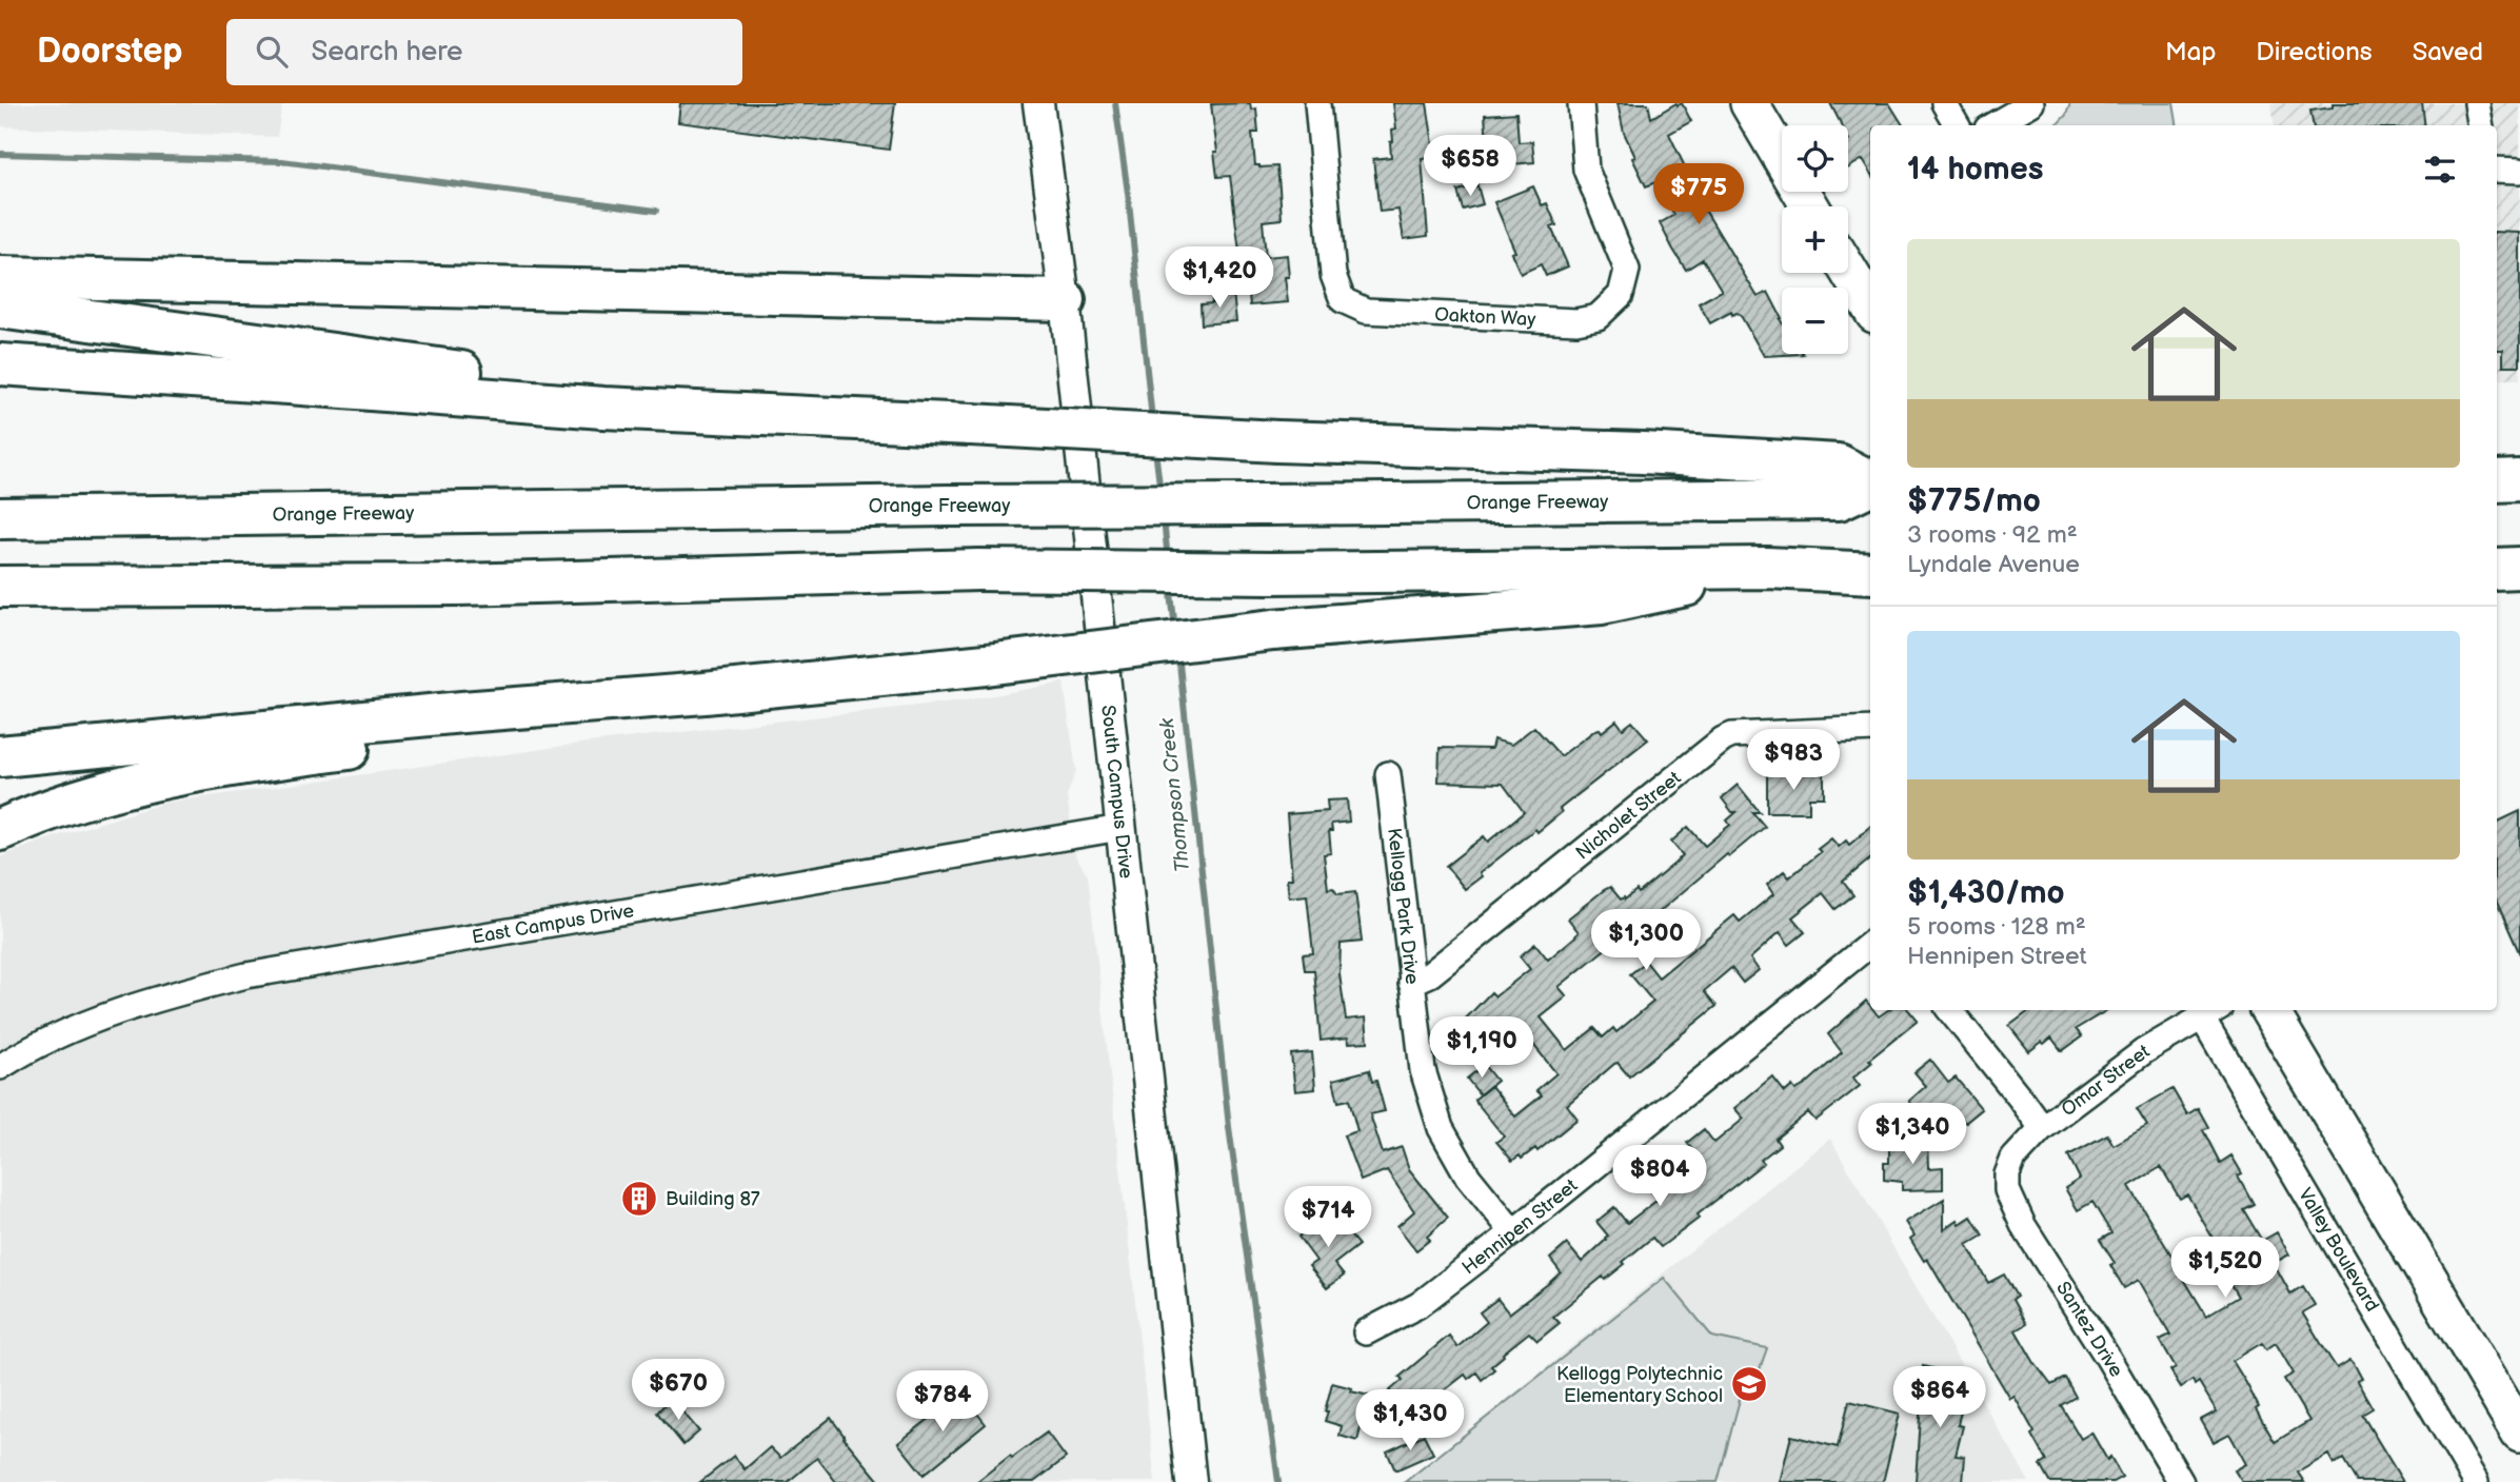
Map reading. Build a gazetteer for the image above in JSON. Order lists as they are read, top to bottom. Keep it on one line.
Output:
{"streets":{"highway":["Orange Freeway"],"street":["Oakton Way","South Campus Drive","Nicholet Street","Kellogg Park Drive","East Campus Drive","Omar Street","Hennipen Street","Valley Boulevard","Santez Drive"]},"crossings":[["South Campus Drive","East Campus Drive"],["Nicholet Street","Kellogg Park Drive"],["Kellogg Park Drive","Hennipen Street"],["Omar Street","Valley Boulevard"],["Omar Street","Santez Drive"]],"water":["Thompson Creek"],"places":{"building":["Building 87"],"school or university":["Kellogg Polytechnic Elementary School"]},"page":{"header":"Doorstep","search":"Search here","nav":["Map","Directions","Saved"],"map_buttons":["+","−"],"heading":"14 homes","price":["$658","$775","$1,420","$983","$1,300","$1,190","$1,340","$804","$714","$1,520","$670","$864","$784","$1,430"],"list":[{"name":"$775/mo","note":"3 rooms · 92 m² · Lyndale Avenue"},{"name":"$1,430/mo","note":"5 rooms · 128 m² · Hennipen Street"}]}}
